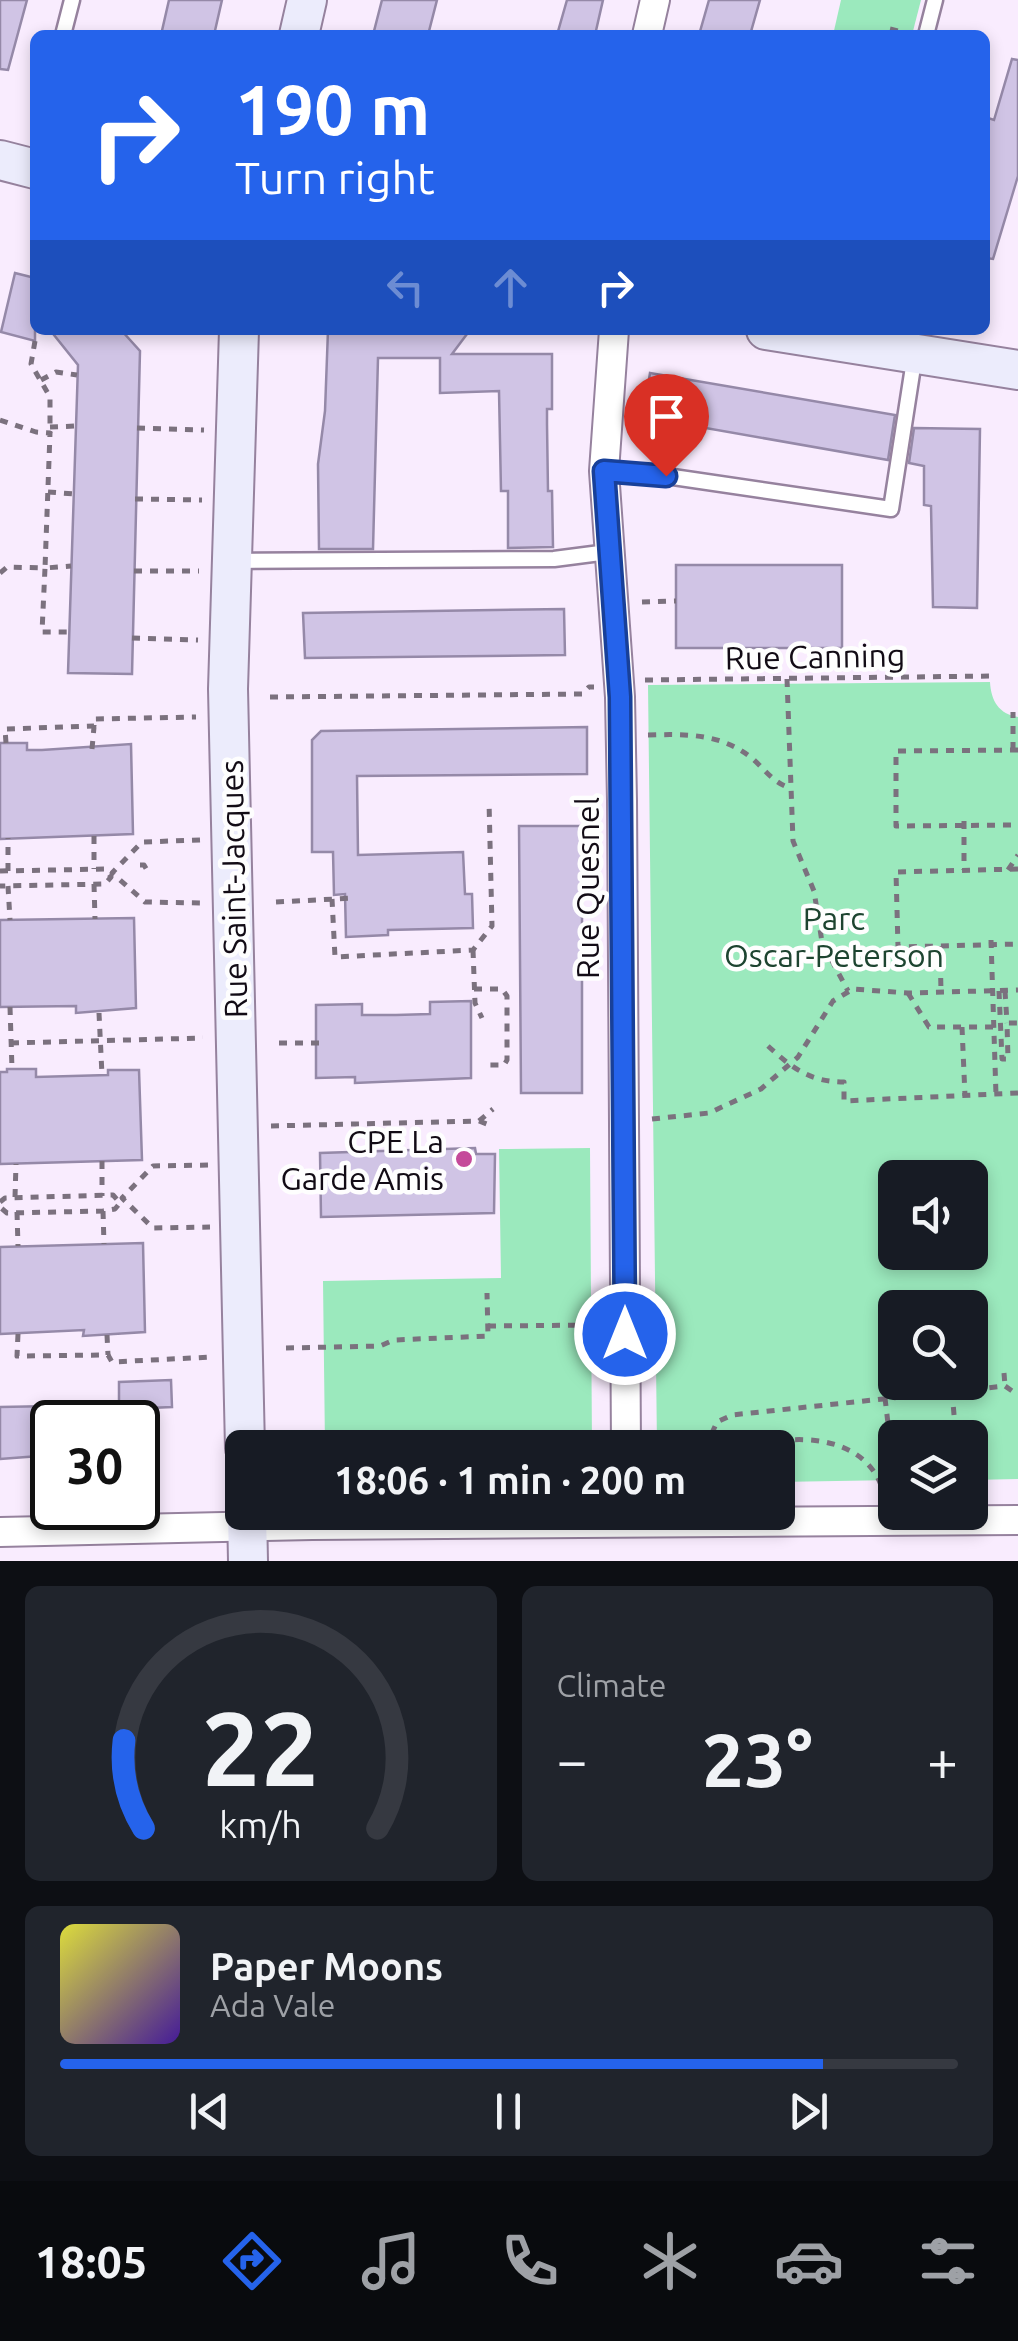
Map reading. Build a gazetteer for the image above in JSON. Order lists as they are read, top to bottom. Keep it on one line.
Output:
{"streets":{"main road":["Rue Saint-Jacques"],"street":["Rue Quesnel"],"path":["Rue Canning"]},"parks":["Parc Oscar-Peterson"],"places":["CPE La Garde Amis"],"page":{"turn":["190 m","Turn right"],"limit":"30","trip":"18:06 · 1 min · 200 m","tile":"Climate","heat":["−","23°","+"],"song":["Paper Moons","Ada Vale"],"tabs":"18:05","gauge":["22","km/h"]}}
